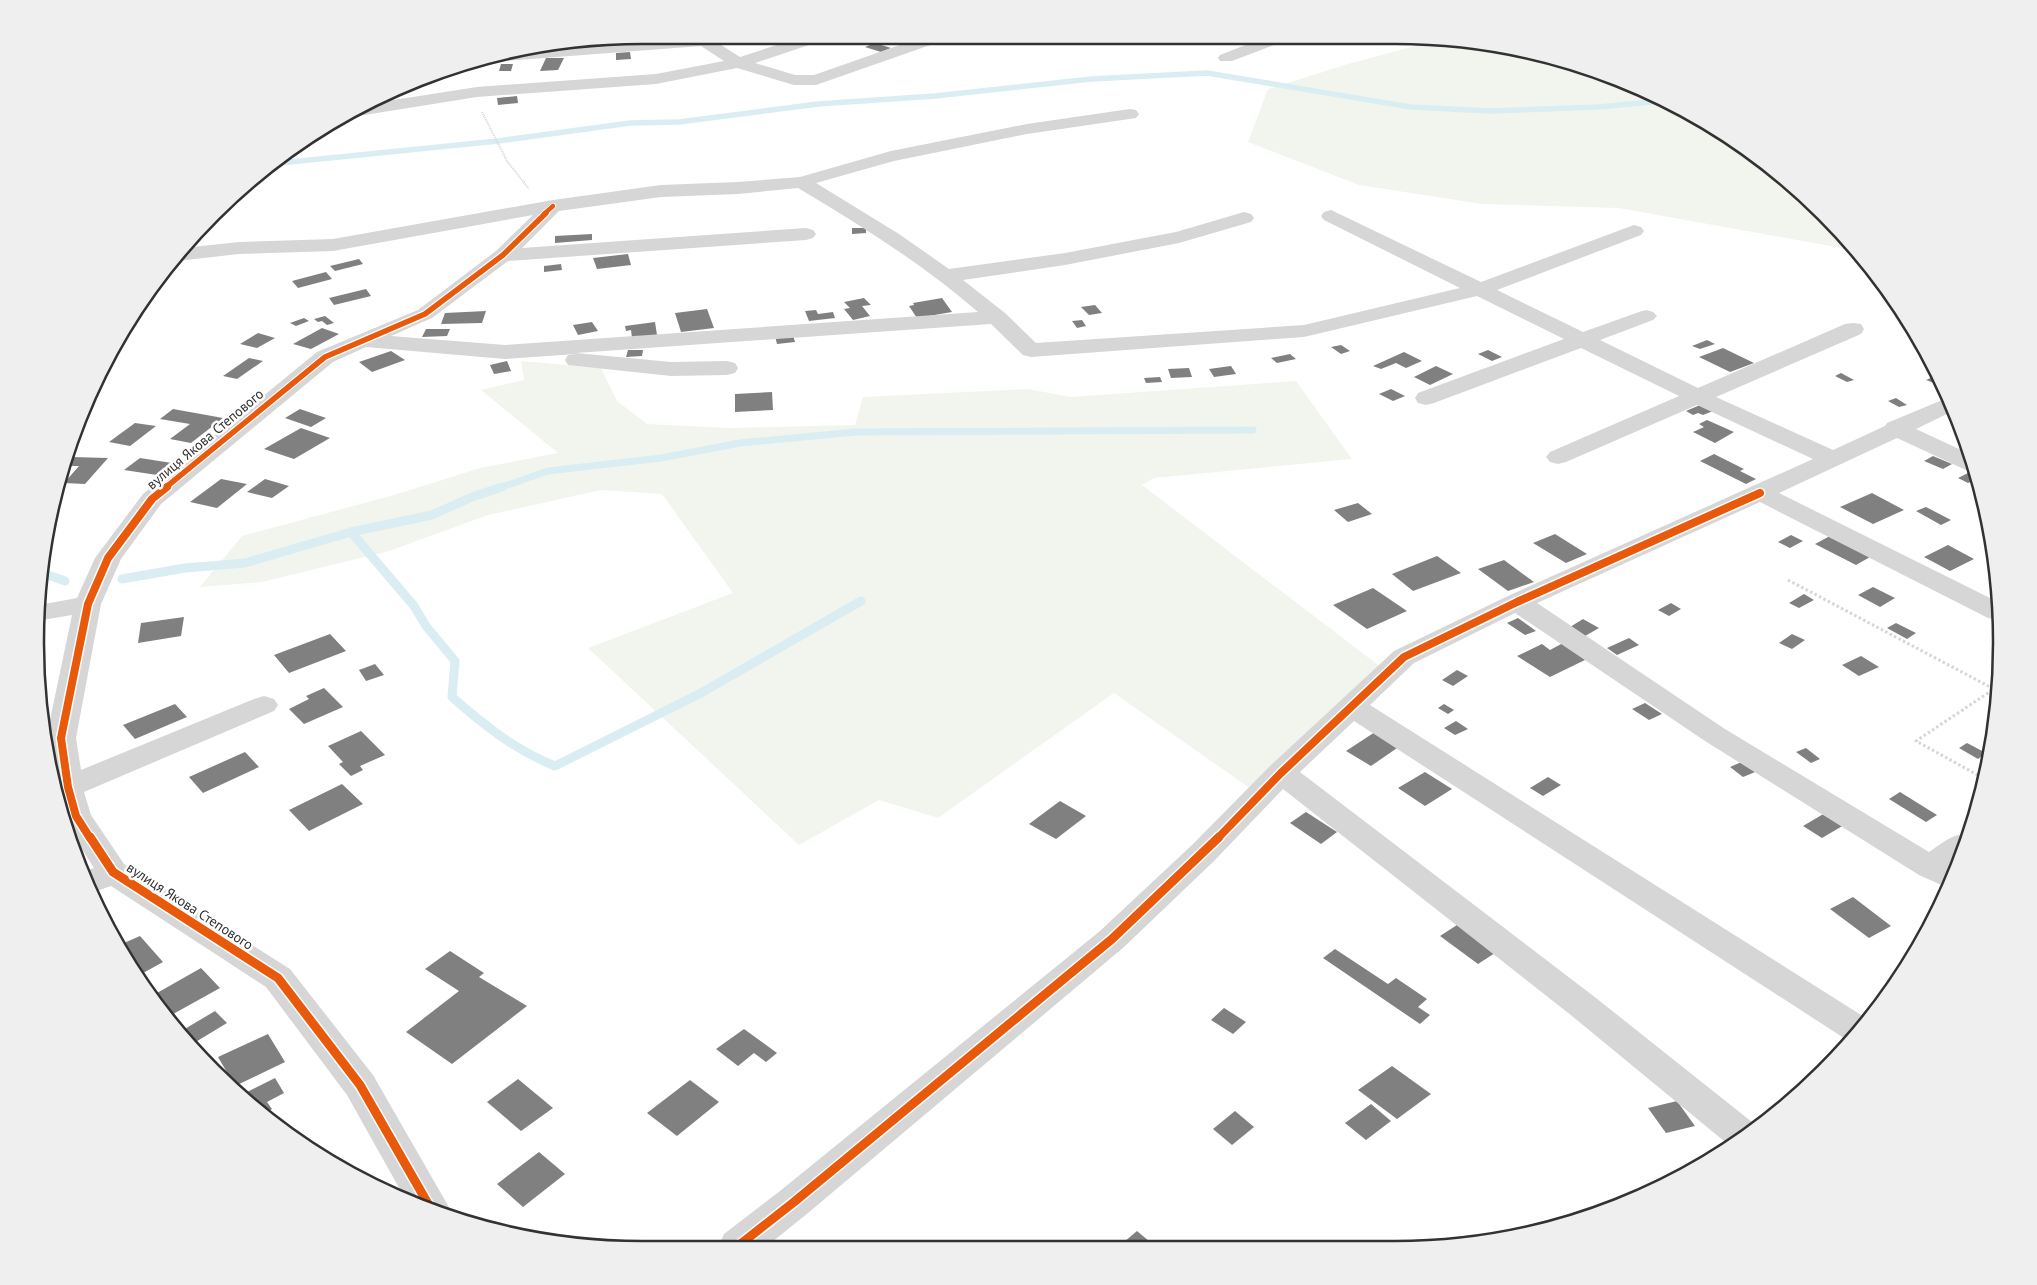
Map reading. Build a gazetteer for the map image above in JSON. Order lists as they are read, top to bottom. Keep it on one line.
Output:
{"streets":{"street":["вулиця Якова Степового"]}}
